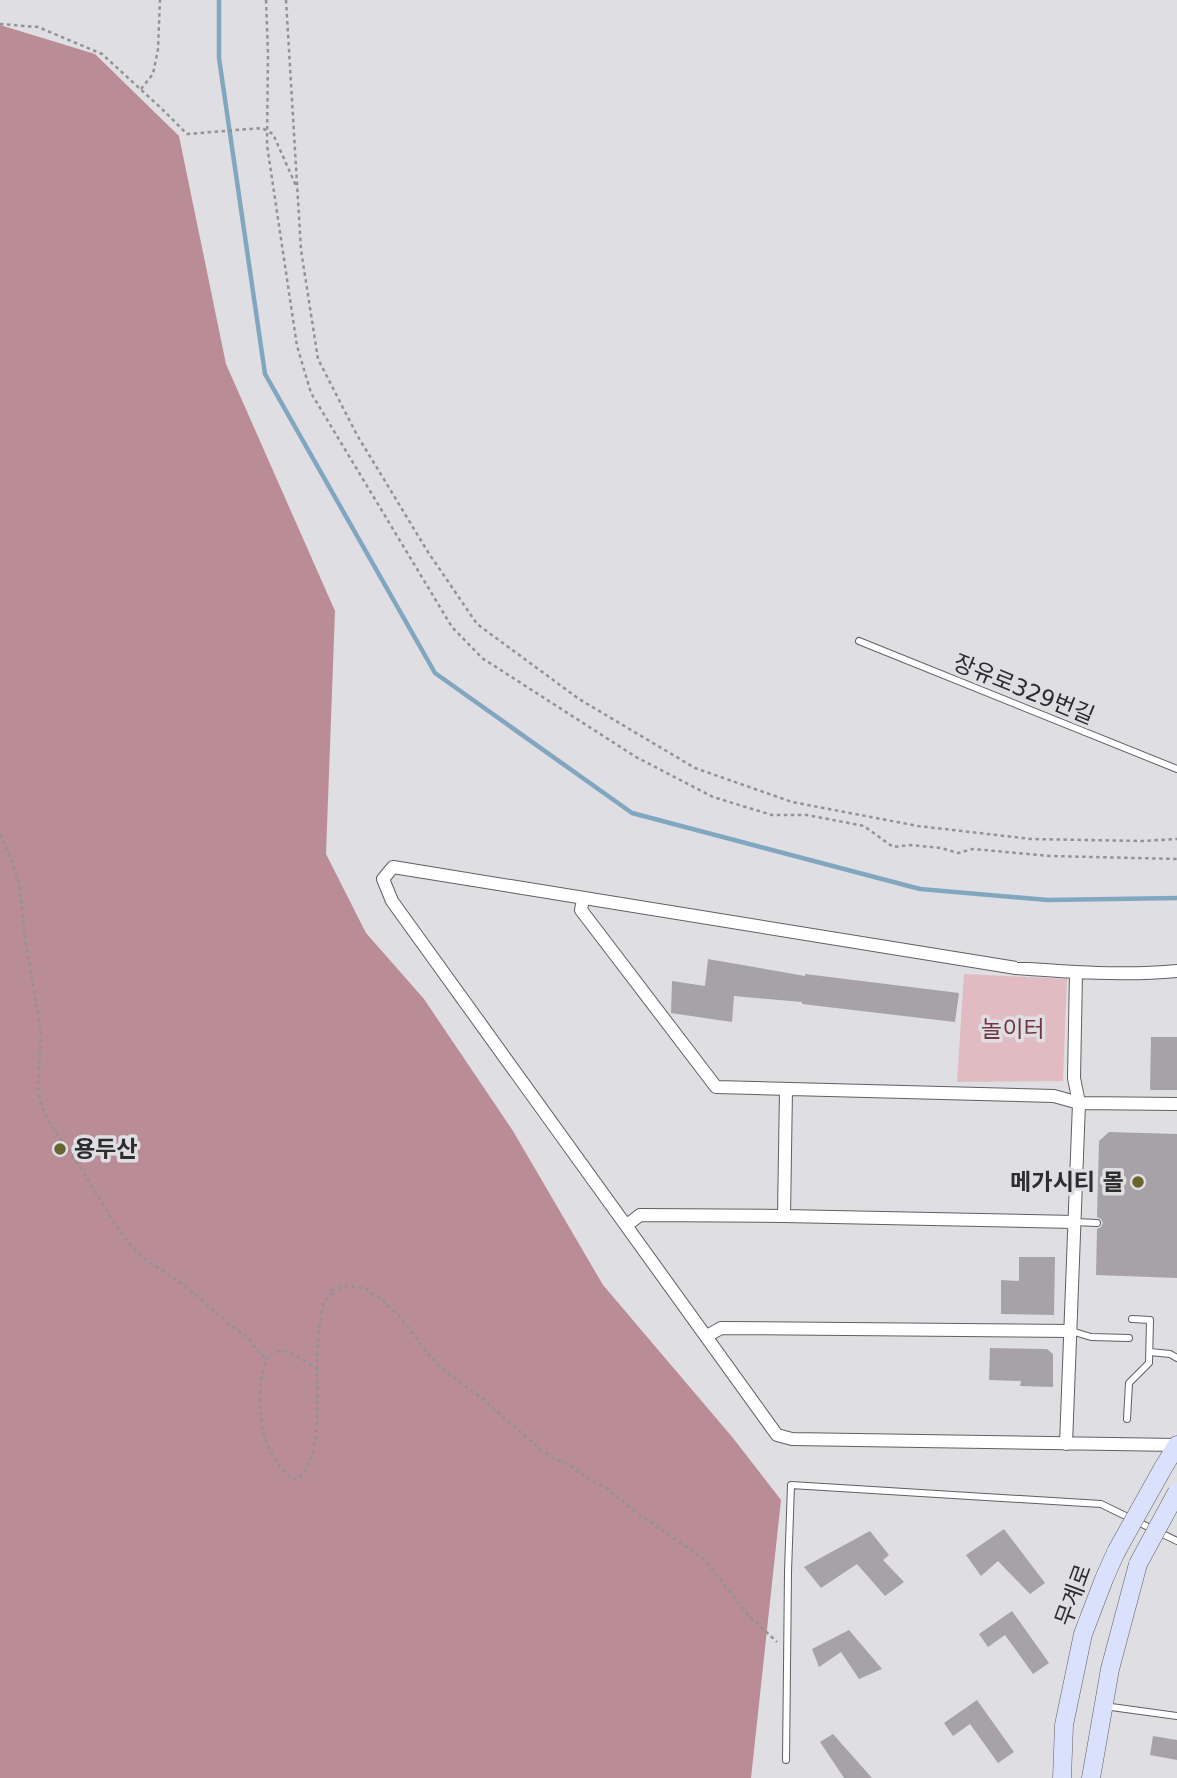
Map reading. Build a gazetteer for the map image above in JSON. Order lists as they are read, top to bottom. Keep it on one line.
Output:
{"streets":{"main road":["무계로"],"lane":["장유로329번길"]},"parks":["놀이터"],"places":["용두산","메가시티 몰"]}
